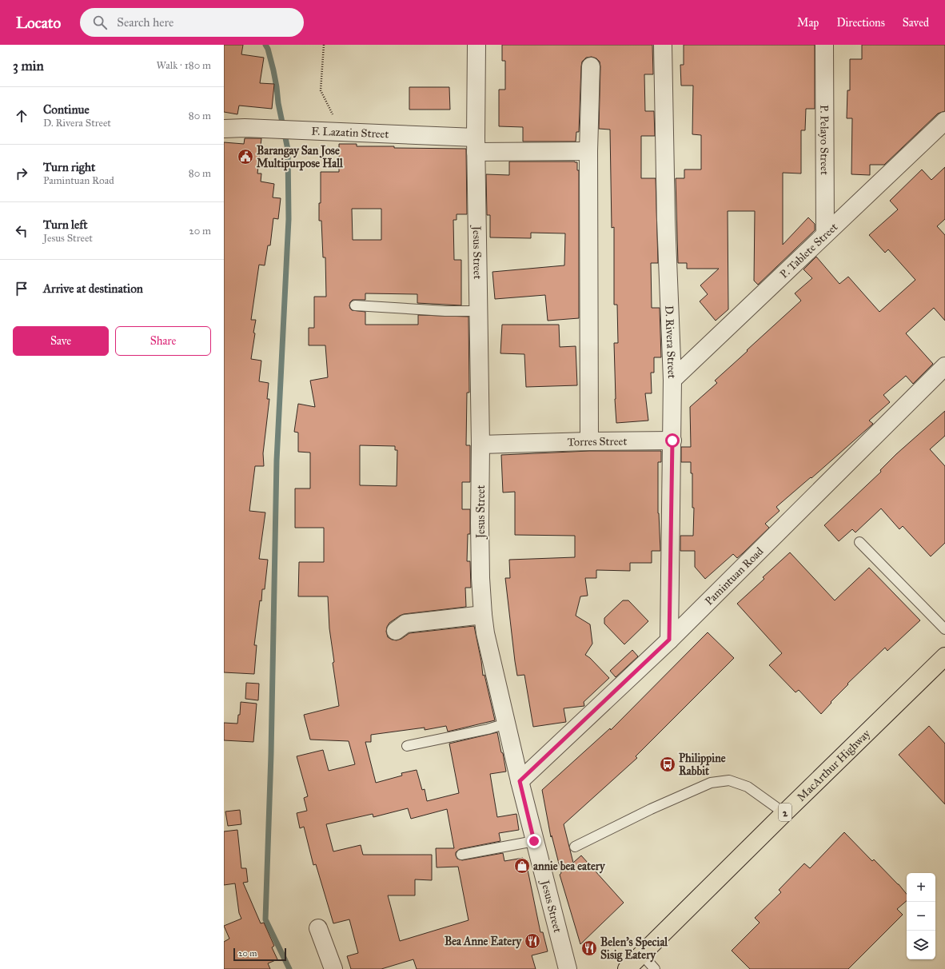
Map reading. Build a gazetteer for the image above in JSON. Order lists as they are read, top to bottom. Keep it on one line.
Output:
{"streets":{"highway":["MacArthur Highway","2"],"street":["F. Lazatin Street","P. Pelayo Street","P. Tablete Street","Jesus Street","D. Rivera Street","Torres Street","Pamintuan Road"]},"crossings":[["F. Lazatin Street","Jesus Street"],["P. Pelayo Street","P. Tablete Street"],["P. Tablete Street","D. Rivera Street"],["Jesus Street","Torres Street"],["Jesus Street","Pamintuan Road"],["D. Rivera Street","Torres Street"],["D. Rivera Street","Pamintuan Road"]],"places":{"public building":["Barangay San Jose Multipurpose Hall"],"bus stop":["Philippine Rabbit"],"shop":["annie bea eatery"],"restaurant":["Bea Anne Eatery","Belen's Special Sisig Eatery"]},"scale_bar":"20 m","page":{"header":"Locato","search":"Search here","nav":["Map","Directions","Saved"],"heading":["3 min","Walk · 180 m"],"list":[["Continue","D. Rivera Street","80 m"],["Turn right","Pamintuan Road","80 m"],["Turn left","Jesus Street","20 m"],"Arrive at destination"],"buttons":["Save","Share"],"map_buttons":["+","−"],"scale":"20 m"}}
